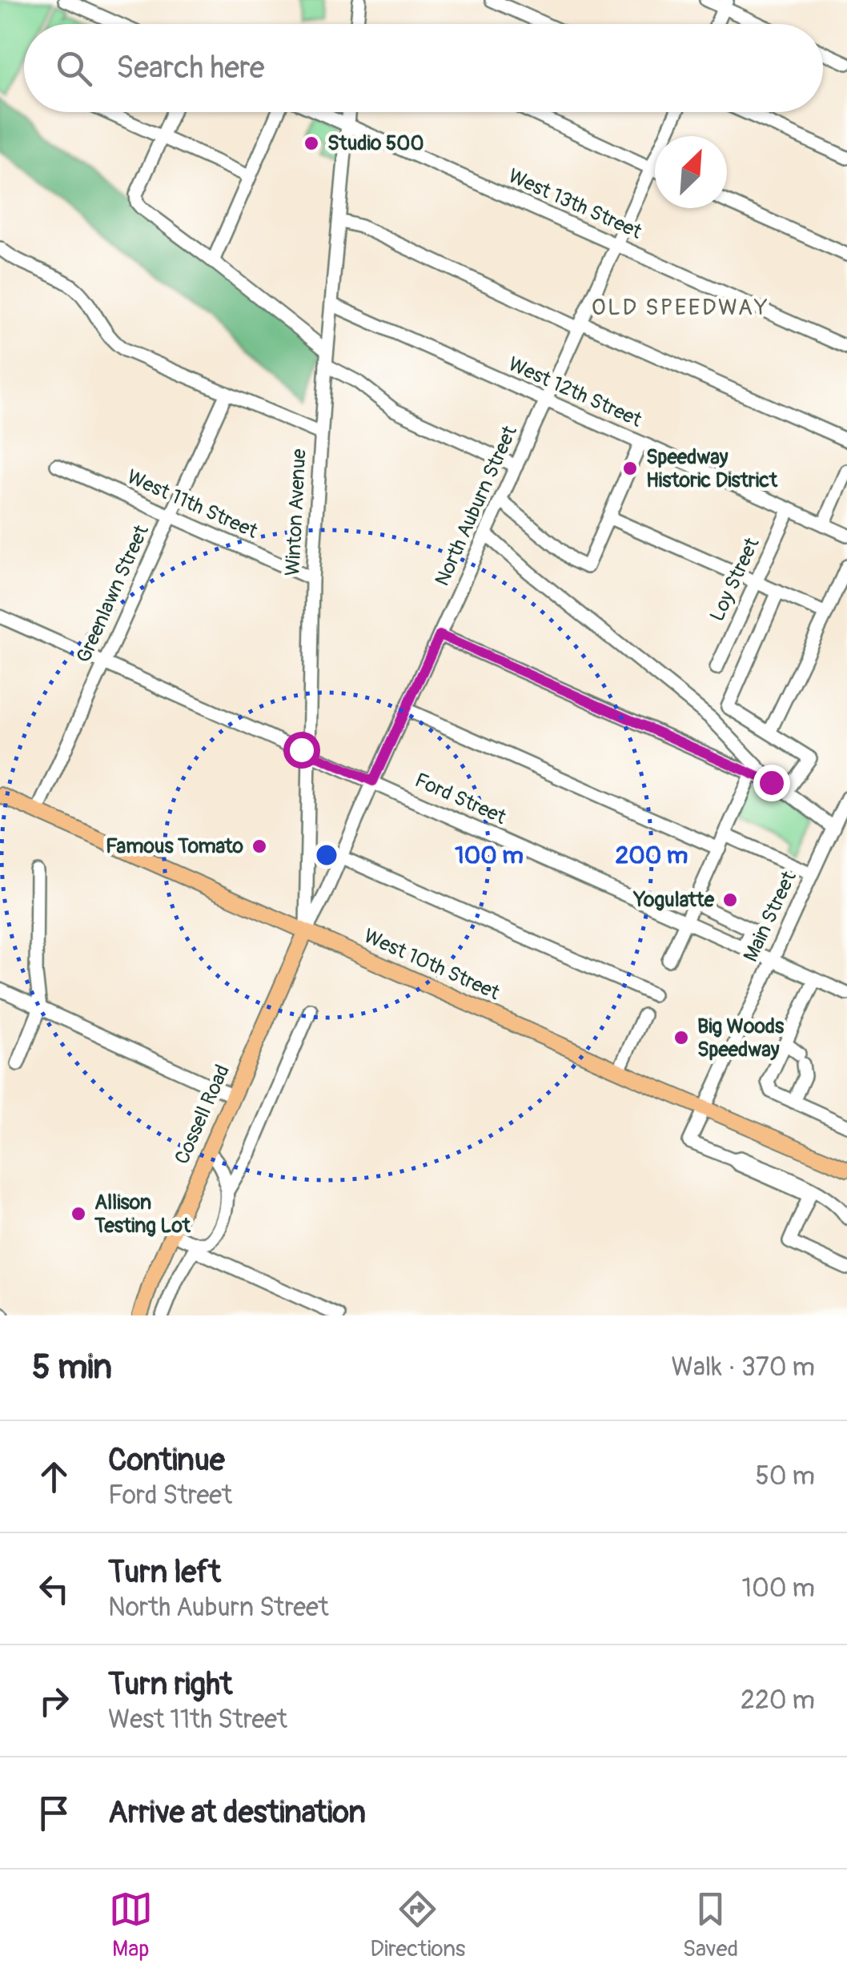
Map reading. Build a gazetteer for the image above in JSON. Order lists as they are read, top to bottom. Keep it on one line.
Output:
{"streets":{"main road":["West 10th Street","Cossell Road"],"street":["West 13th Street","West 12th Street","West 11th Street","North Auburn Street","Winton Avenue","Loy Street","Greenlawn Street","Ford Street","Main Street"]},"crossings":[["West 13th Street","North Auburn Street"],["West 13th Street","Winton Avenue"],["West 12th Street","North Auburn Street"],["West 12th Street","Winton Avenue"],["West 12th Street","Loy Street"],["West 11th Street","Winton Avenue"],["West 11th Street","Greenlawn Street"],["North Auburn Street","Winton Avenue"],["North Auburn Street","Ford Street"],["North Auburn Street","West 10th Street"],["North Auburn Street","Cossell Road"],["Winton Avenue","Ford Street"],["Winton Avenue","West 10th Street"],["Winton Avenue","Cossell Road"],["Greenlawn Street","Ford Street"],["Greenlawn Street","West 10th Street"],["Ford Street","Main Street"],["Main Street","West 10th Street"],["West 10th Street","Cossell Road"]],"districts":["OLD SPEEDWAY"],"places":["Studio 500","Speedway Historic District","Famous Tomato","Yogulatte","Big Woods Speedway","Allison Testing Lot"],"north":"top right","page":{"search":"Search here","heading":["5 min","Walk · 370 m"],"list":[["Continue","Ford Street","50 m"],["Turn left","North Auburn Street","100 m"],["Turn right","West 11th Street","220 m"],"Arrive at destination"],"nav":["Map","Directions","Saved"]},"rings":["100 m","200 m"]}
